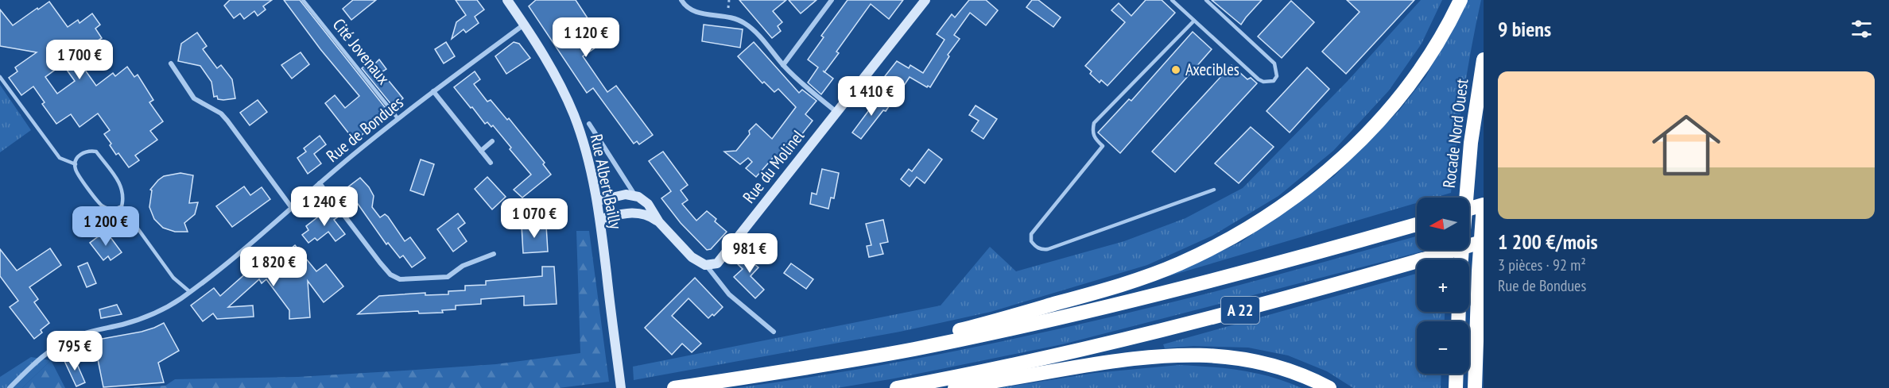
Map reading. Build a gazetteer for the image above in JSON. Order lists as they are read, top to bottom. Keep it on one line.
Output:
{"streets":{"highway":["Rocade Nord Ouest","A 22"],"street":["Rue de Bondues","Rue du Molinel","Rue Albert Bailly"],"lane":["Cité Jovenaux"]},"crossings":[["Cité Jovenaux","Rue de Bondues"],["Rue de Bondues","Rue Albert Bailly"]],"places":["Axecibles"],"north":"left","page":{"heading":"9 biens","price":["1 120 €","1 700 €","1 410 €","1 240 €","1 070 €","1 200 €","981 €","1 820 €","795 €"],"list":[{"name":"1 200 €/mois","note":"3 pièces · 92 m² · Rue de Bondues"}],"map_buttons":["+","−"]}}
